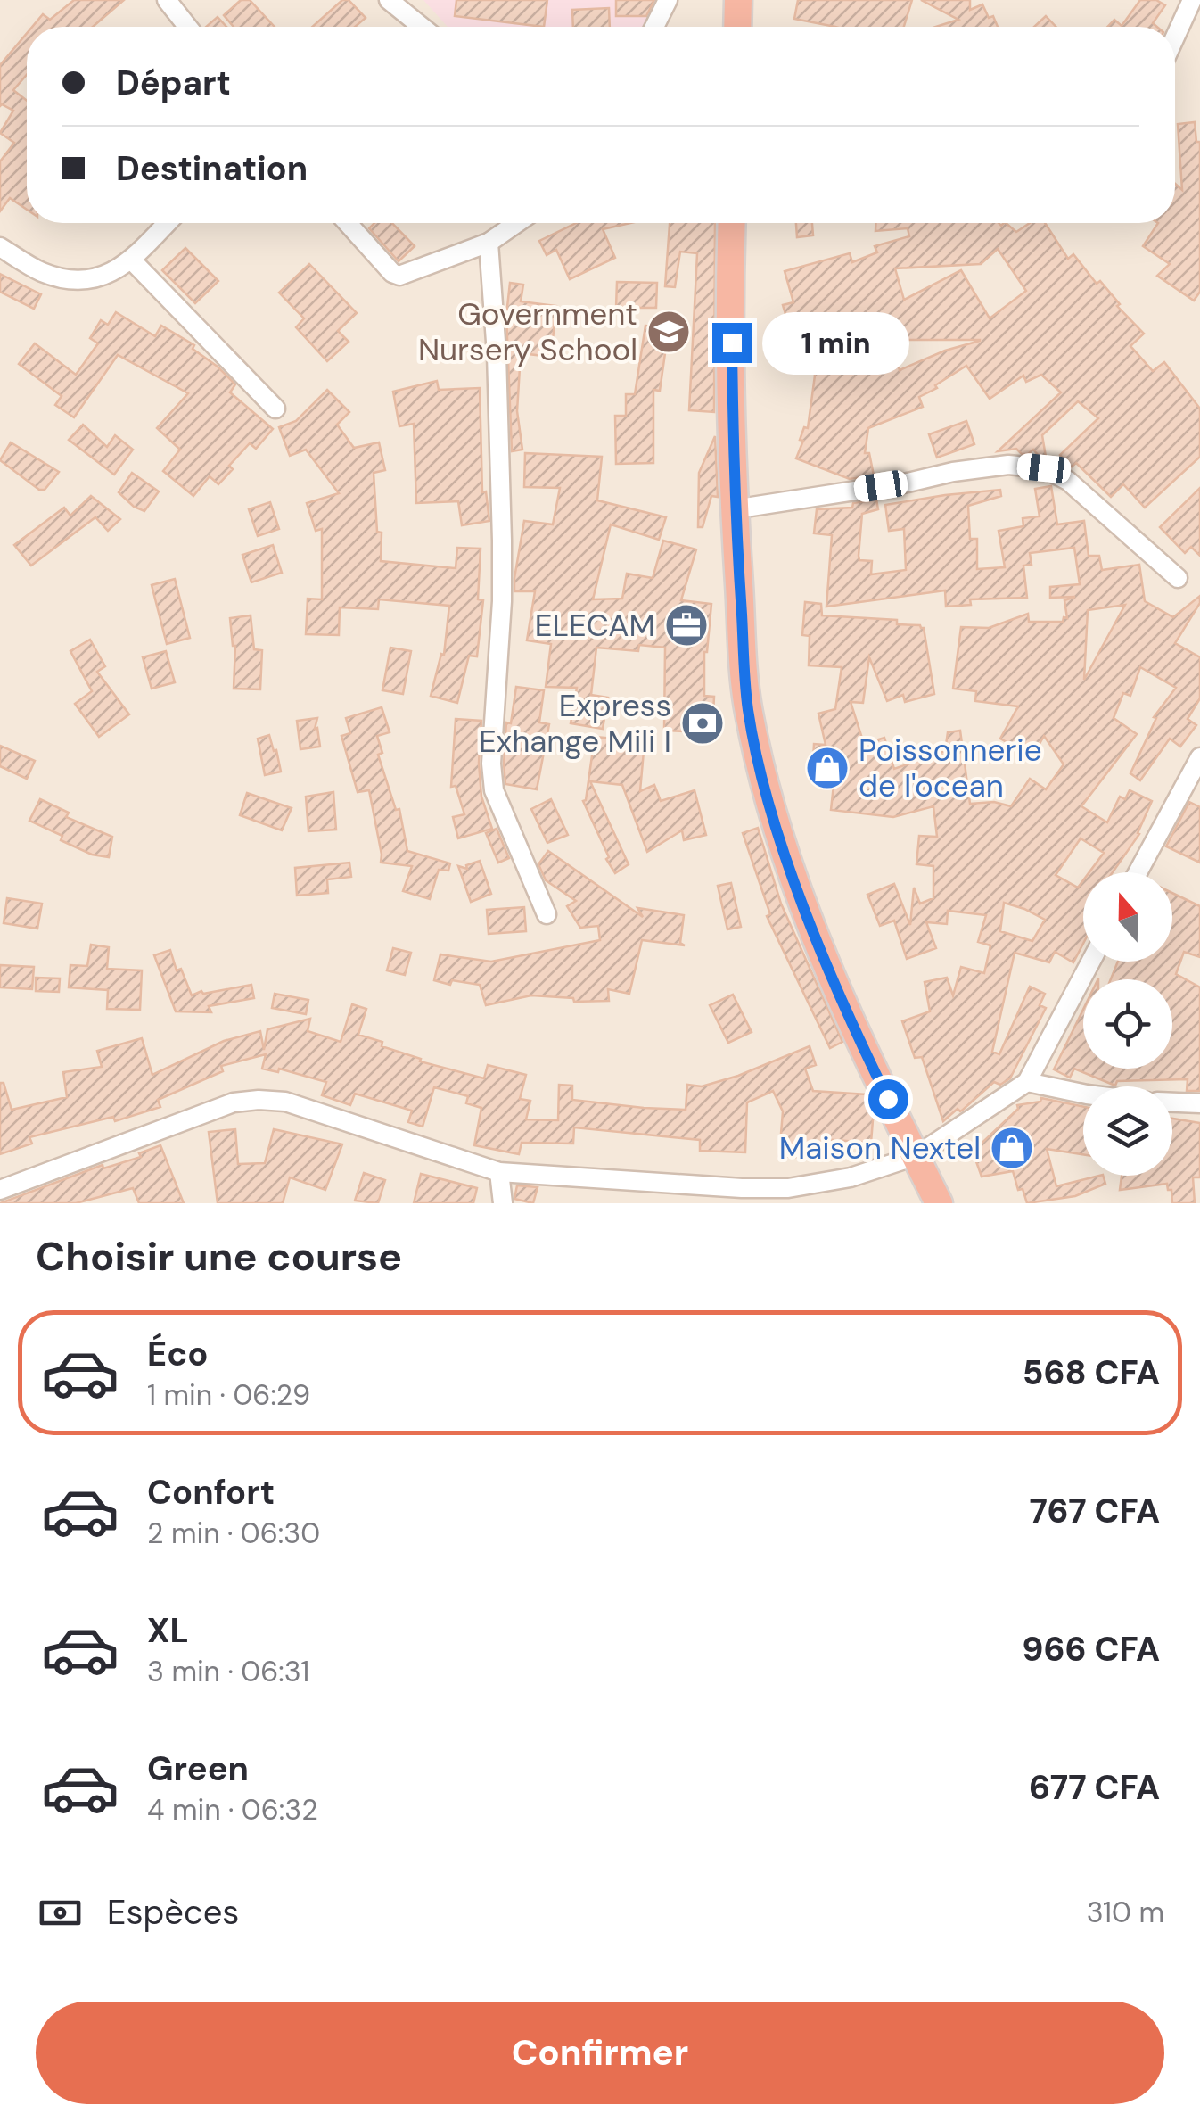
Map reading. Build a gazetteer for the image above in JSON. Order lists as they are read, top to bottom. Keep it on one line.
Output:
{"places":{"school or university":["Government Nursery School"],"office":["ELECAM"],"bank":["Express Exhange Mili I"],"shop":["Poissonnerie de l'ocean","Maison Nextel"]},"north":"top","page":{"banner":["Départ","Destination"],"bubble":"1 min","heading":"Choisir une course","list":[{"name":"Éco","note":"1 min · 06:29","value":"568 CFA"},{"name":"Confort","note":"2 min · 06:30","value":"767 CFA"},{"name":"XL","note":"3 min · 06:31","value":"966 CFA"},{"name":"Green","note":"4 min · 06:32","value":"677 CFA"}],"pay":["Espèces","310 m"],"buttons":"Confirmer"}}
